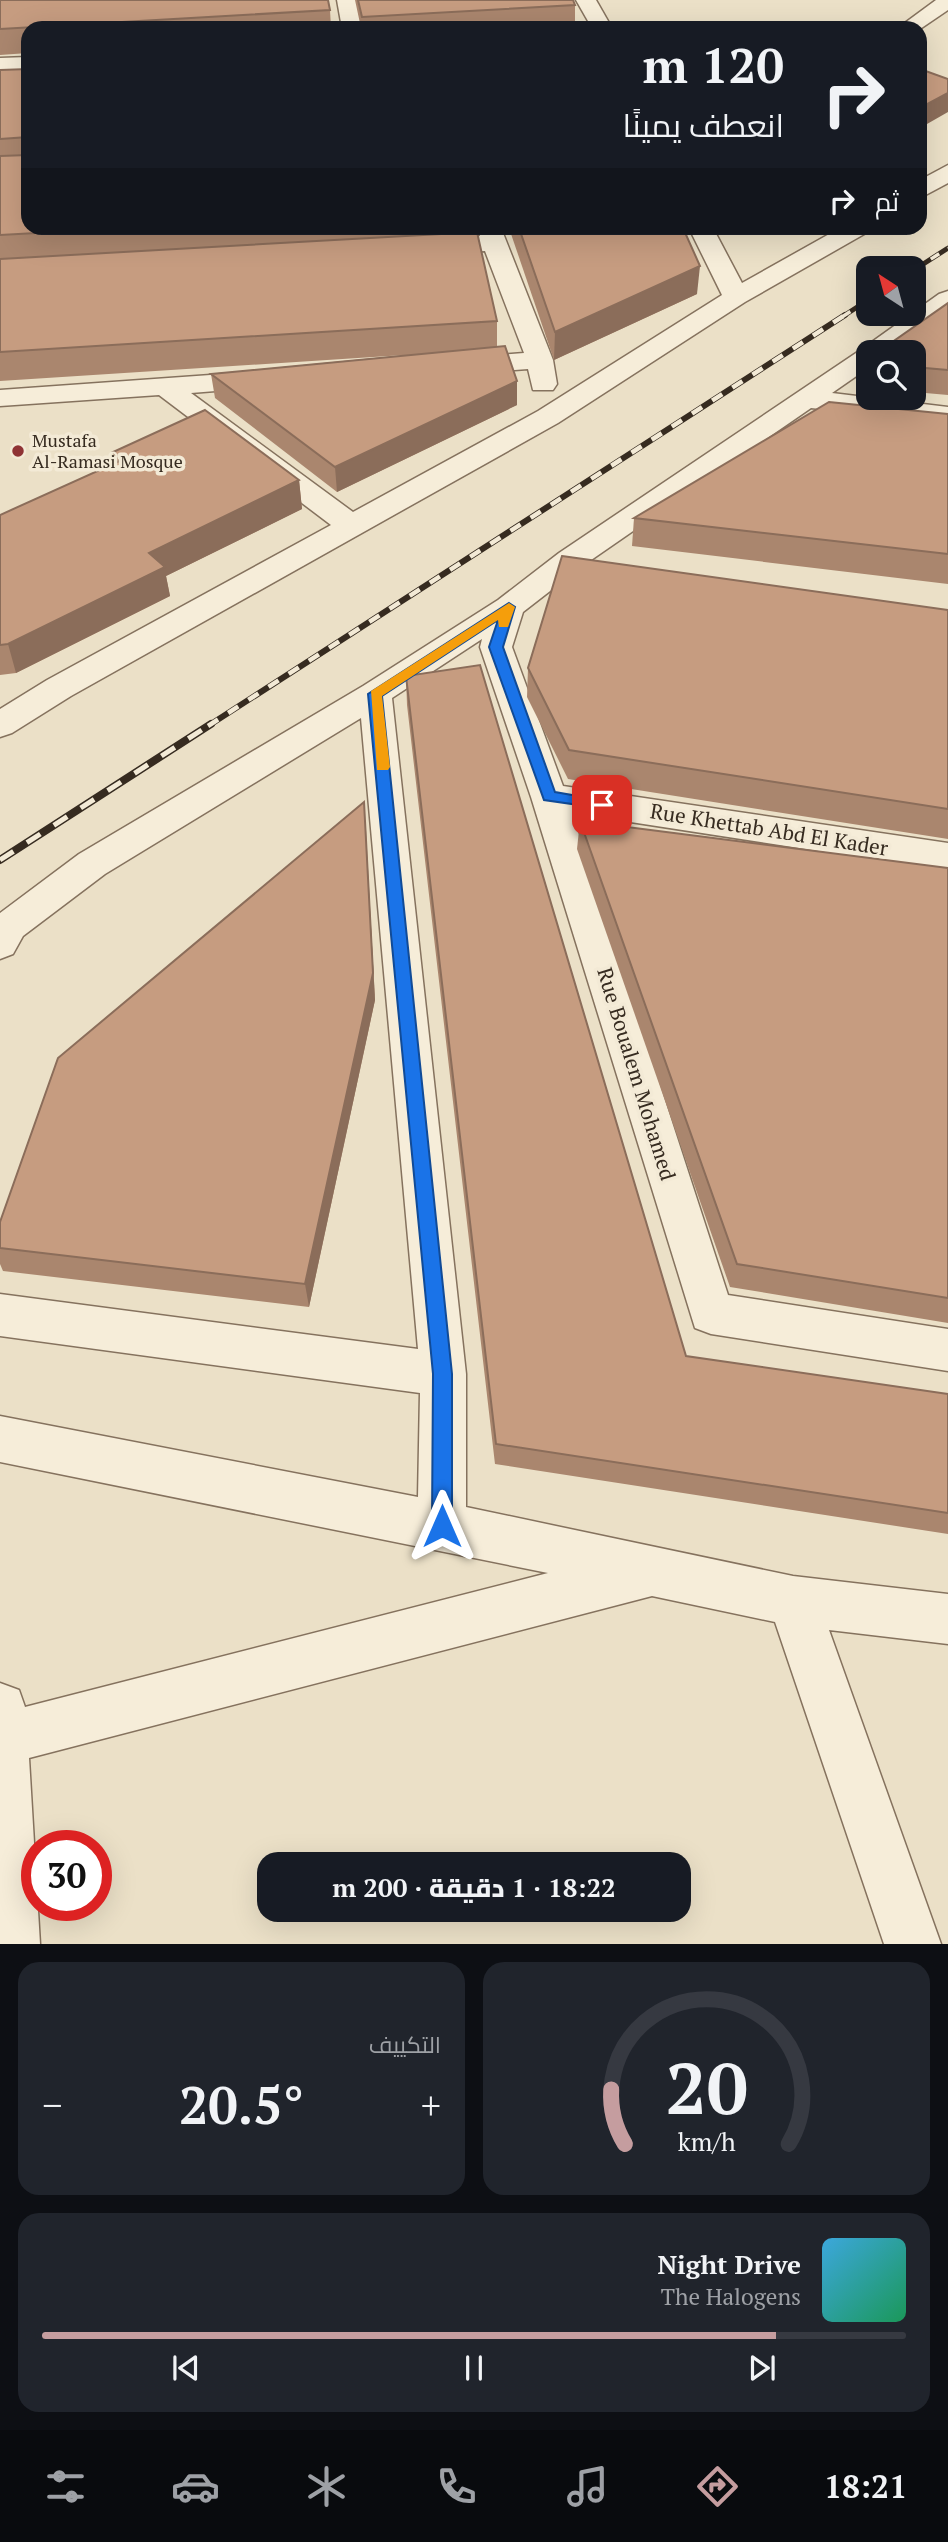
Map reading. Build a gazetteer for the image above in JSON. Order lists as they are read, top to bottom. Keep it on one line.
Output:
{"streets":{"street":["Rue Khettab Abd El Kader","Rue Boualem Mohamed"]},"crossings":[["Rue Khettab Abd El Kader","Rue Boualem Mohamed"]],"places":["Mustafa Al-Ramasi Mosque"],"north":"top left","page":{"turn":["120 m","انعطف يمينًا"],"then":"ثم","limit":"30","trip":"18:22 · 1 دقيقة · 200 m","tile":"التكييف","heat":["−","20.5°","+"],"song":["Night Drive","The Halogens"],"tabs":"18:21","gauge":["20","km/h"]}}
